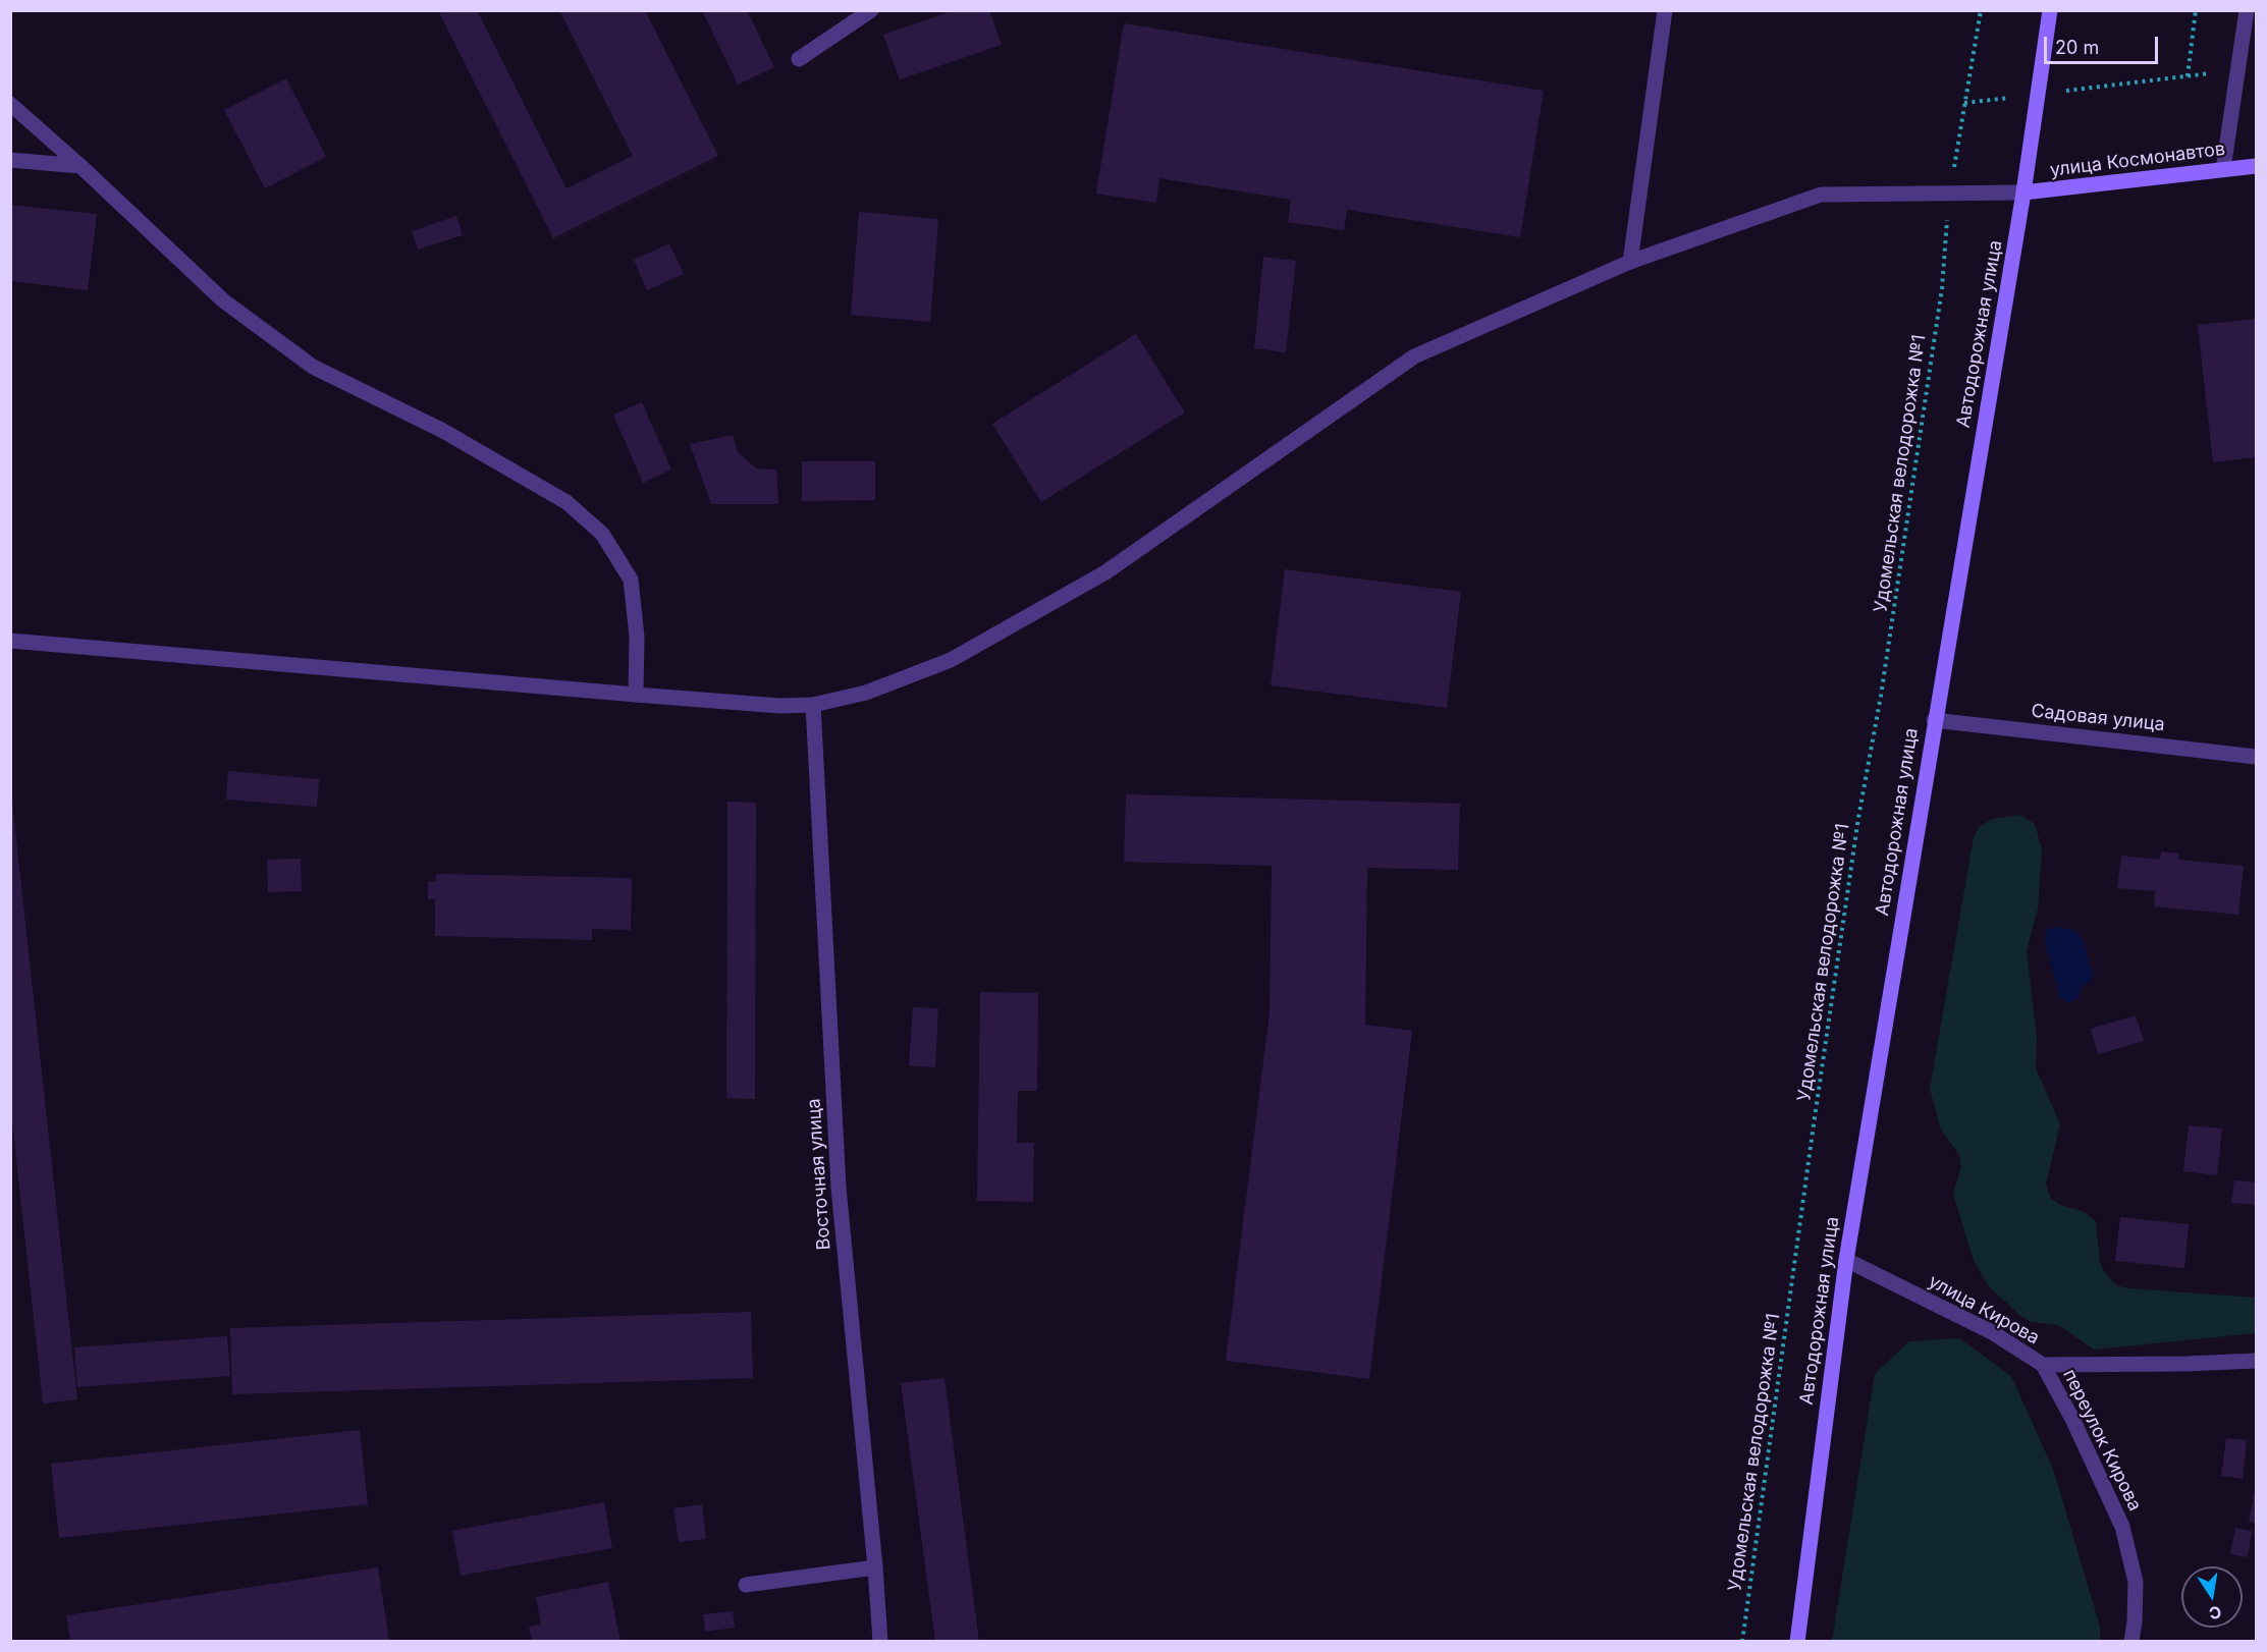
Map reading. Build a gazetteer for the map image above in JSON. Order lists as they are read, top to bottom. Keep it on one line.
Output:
{"streets":{"main road":["улица Космонавтов","Автодорожная улица"],"street":["Садовая улица","Восточная улица","улица Кирова","переулок Кирова"],"path":["Удомельская велодорожка №1"]},"crossings":[["улица Космонавтов","Автодорожная улица"],["Автодорожная улица","Садовая улица"],["Автодорожная улица","улица Кирова"],["улица Кирова","переулок Кирова"]],"scale_bar":"20 m","north":"bottom"}
